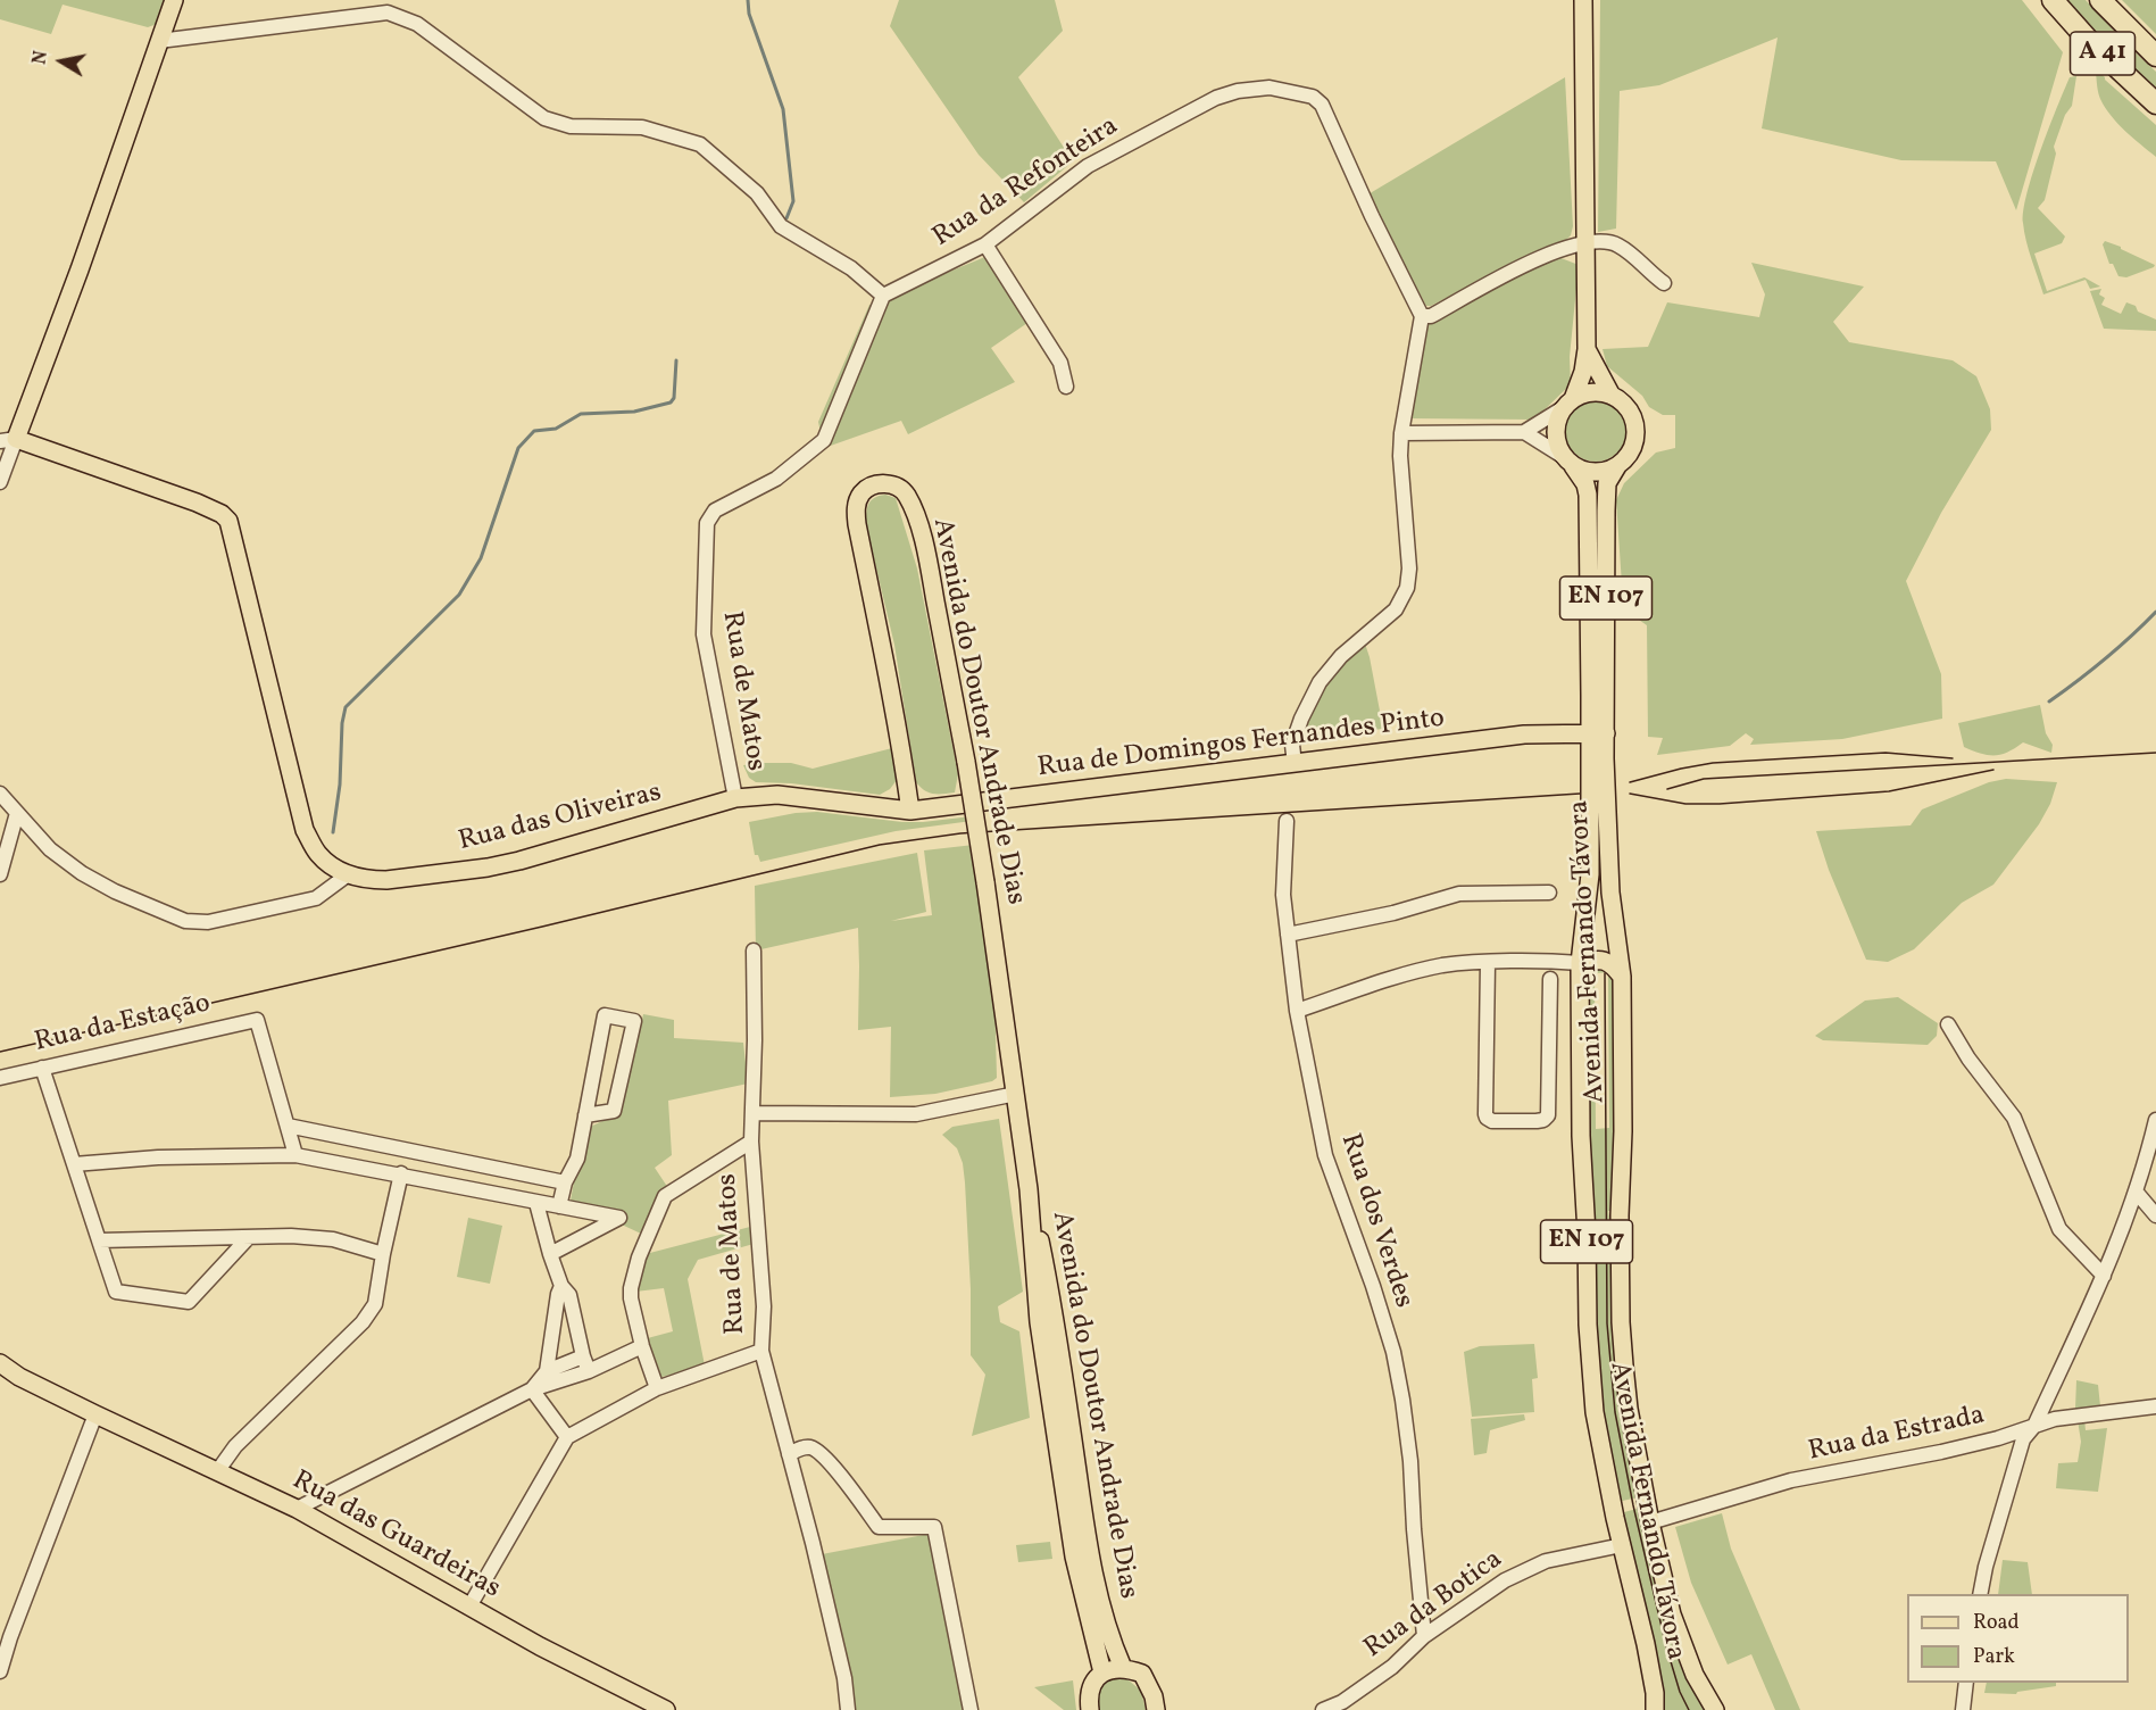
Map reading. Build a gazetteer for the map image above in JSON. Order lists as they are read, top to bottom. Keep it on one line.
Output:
{"streets":{"highway":["A 41"],"main road":["EN 107","Avenida do Doutor Andrade Dias","Rua de Domingos Fernandes Pinto","Rua das Oliveiras","Avenida Fernando Távora","Rua das Guardeiras"],"street":["Rua da Refonteira","Rua de Matos","Rua da Estação","Rua dos Verdes","Rua da Estrada","Rua da Botica"]},"crossings":[["Rua da Refonteira","Rua de Matos"],["EN 107","Avenida Fernando Távora"],["Rua de Matos","Rua de Domingos Fernandes Pinto"],["Rua de Matos","Rua das Oliveiras"],["Avenida do Doutor Andrade Dias","Rua de Domingos Fernandes Pinto"],["Rua de Domingos Fernandes Pinto","Rua das Oliveiras"],["Rua de Domingos Fernandes Pinto","Avenida Fernando Távora"],["Avenida Fernando Távora","Rua da Estrada"],["Avenida Fernando Távora","Rua da Botica"],["Rua dos Verdes","Rua da Botica"]],"legend":["Road","Park"],"north":"left"}
